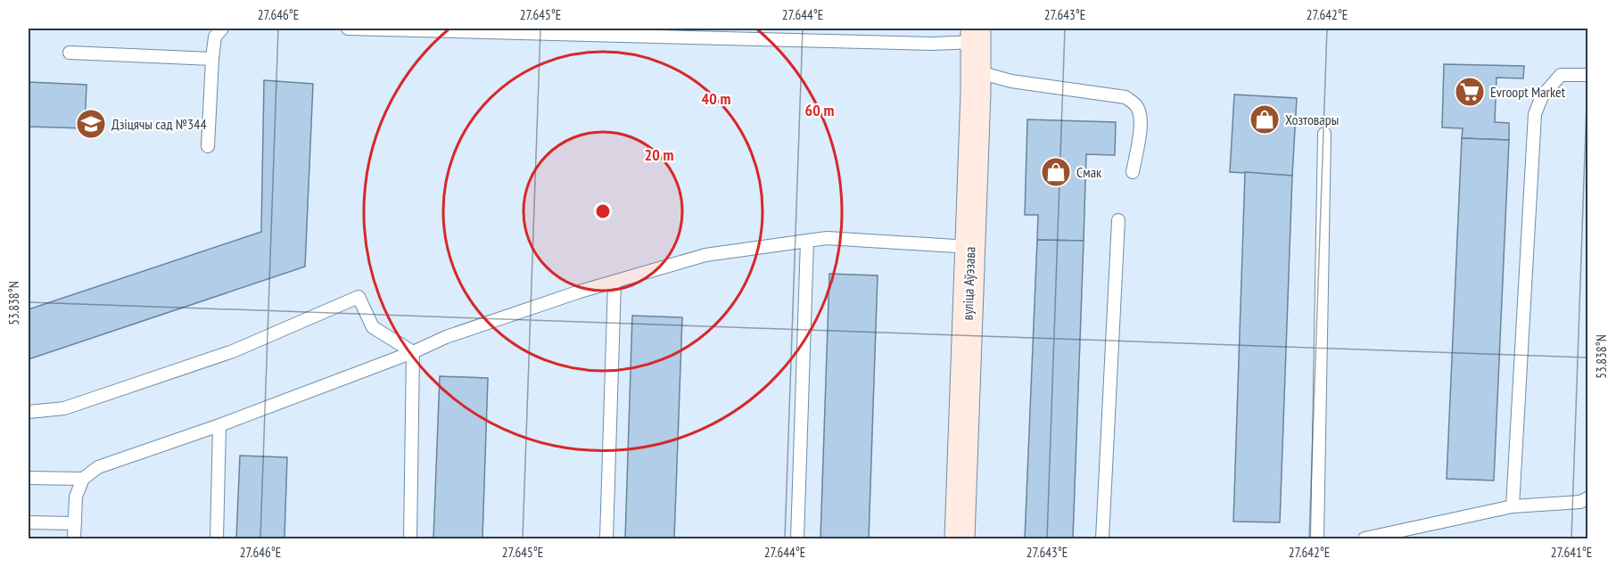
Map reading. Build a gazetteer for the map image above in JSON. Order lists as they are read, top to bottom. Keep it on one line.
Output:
{"streets":{"street":["вуліца Аўэзава"]},"places":{"supermarket":["Evroopt Market"],"shop":["Хозтовары","Смак"],"school or university":["Дзіцячы сад №344"]},"coordinates":["27.646°E","27.645°E","27.644°E","27.643°E","27.642°E","53.838°N","27.641°E"],"rings":["40 m","60 m","20 m"]}
